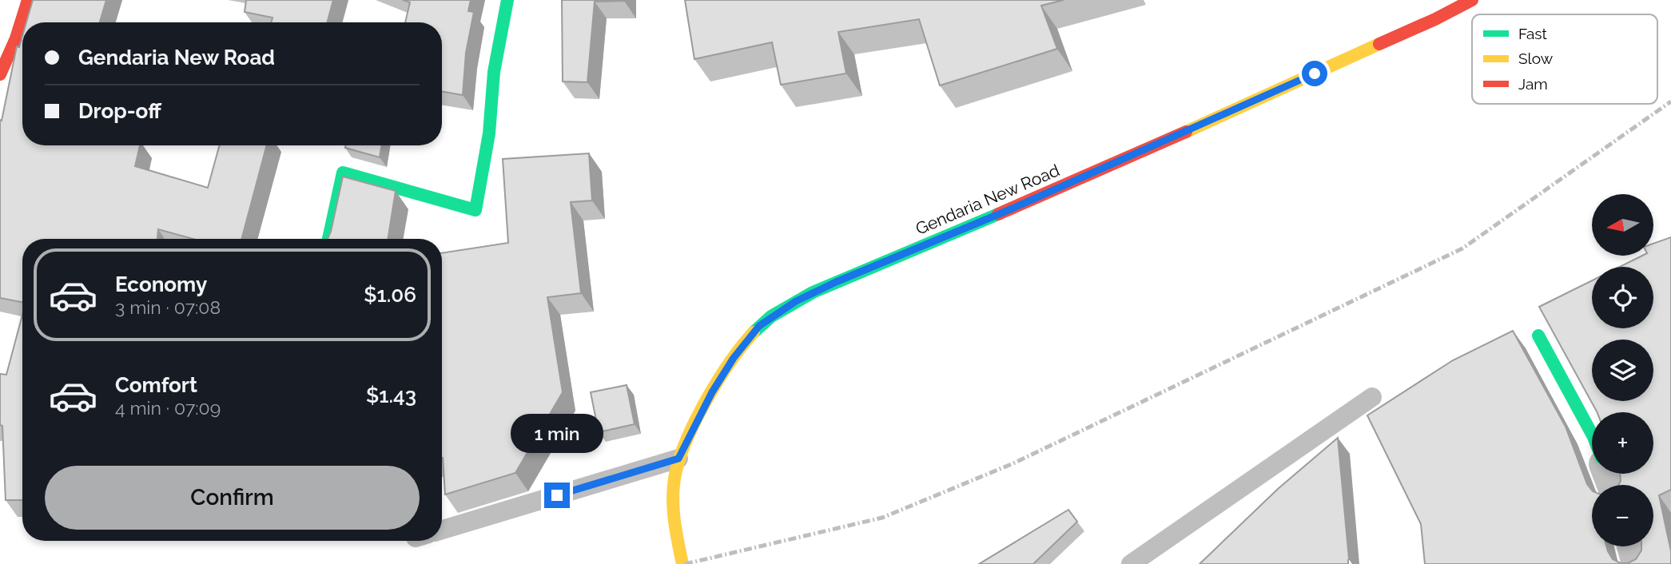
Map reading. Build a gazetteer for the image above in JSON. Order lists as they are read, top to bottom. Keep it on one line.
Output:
{"streets":{"main road":["Gendaria New Road"]},"legend":["Fast","Slow","Jam"],"north":"left","page":{"banner":["Gendaria New Road","Drop-off"],"map_buttons":["+","−"],"list":[{"name":"Economy","note":"3 min · 07:08","value":"$1.06"},{"name":"Comfort","note":"4 min · 07:09","value":"$1.43"}],"bubble":"1 min","buttons":"Confirm"}}
